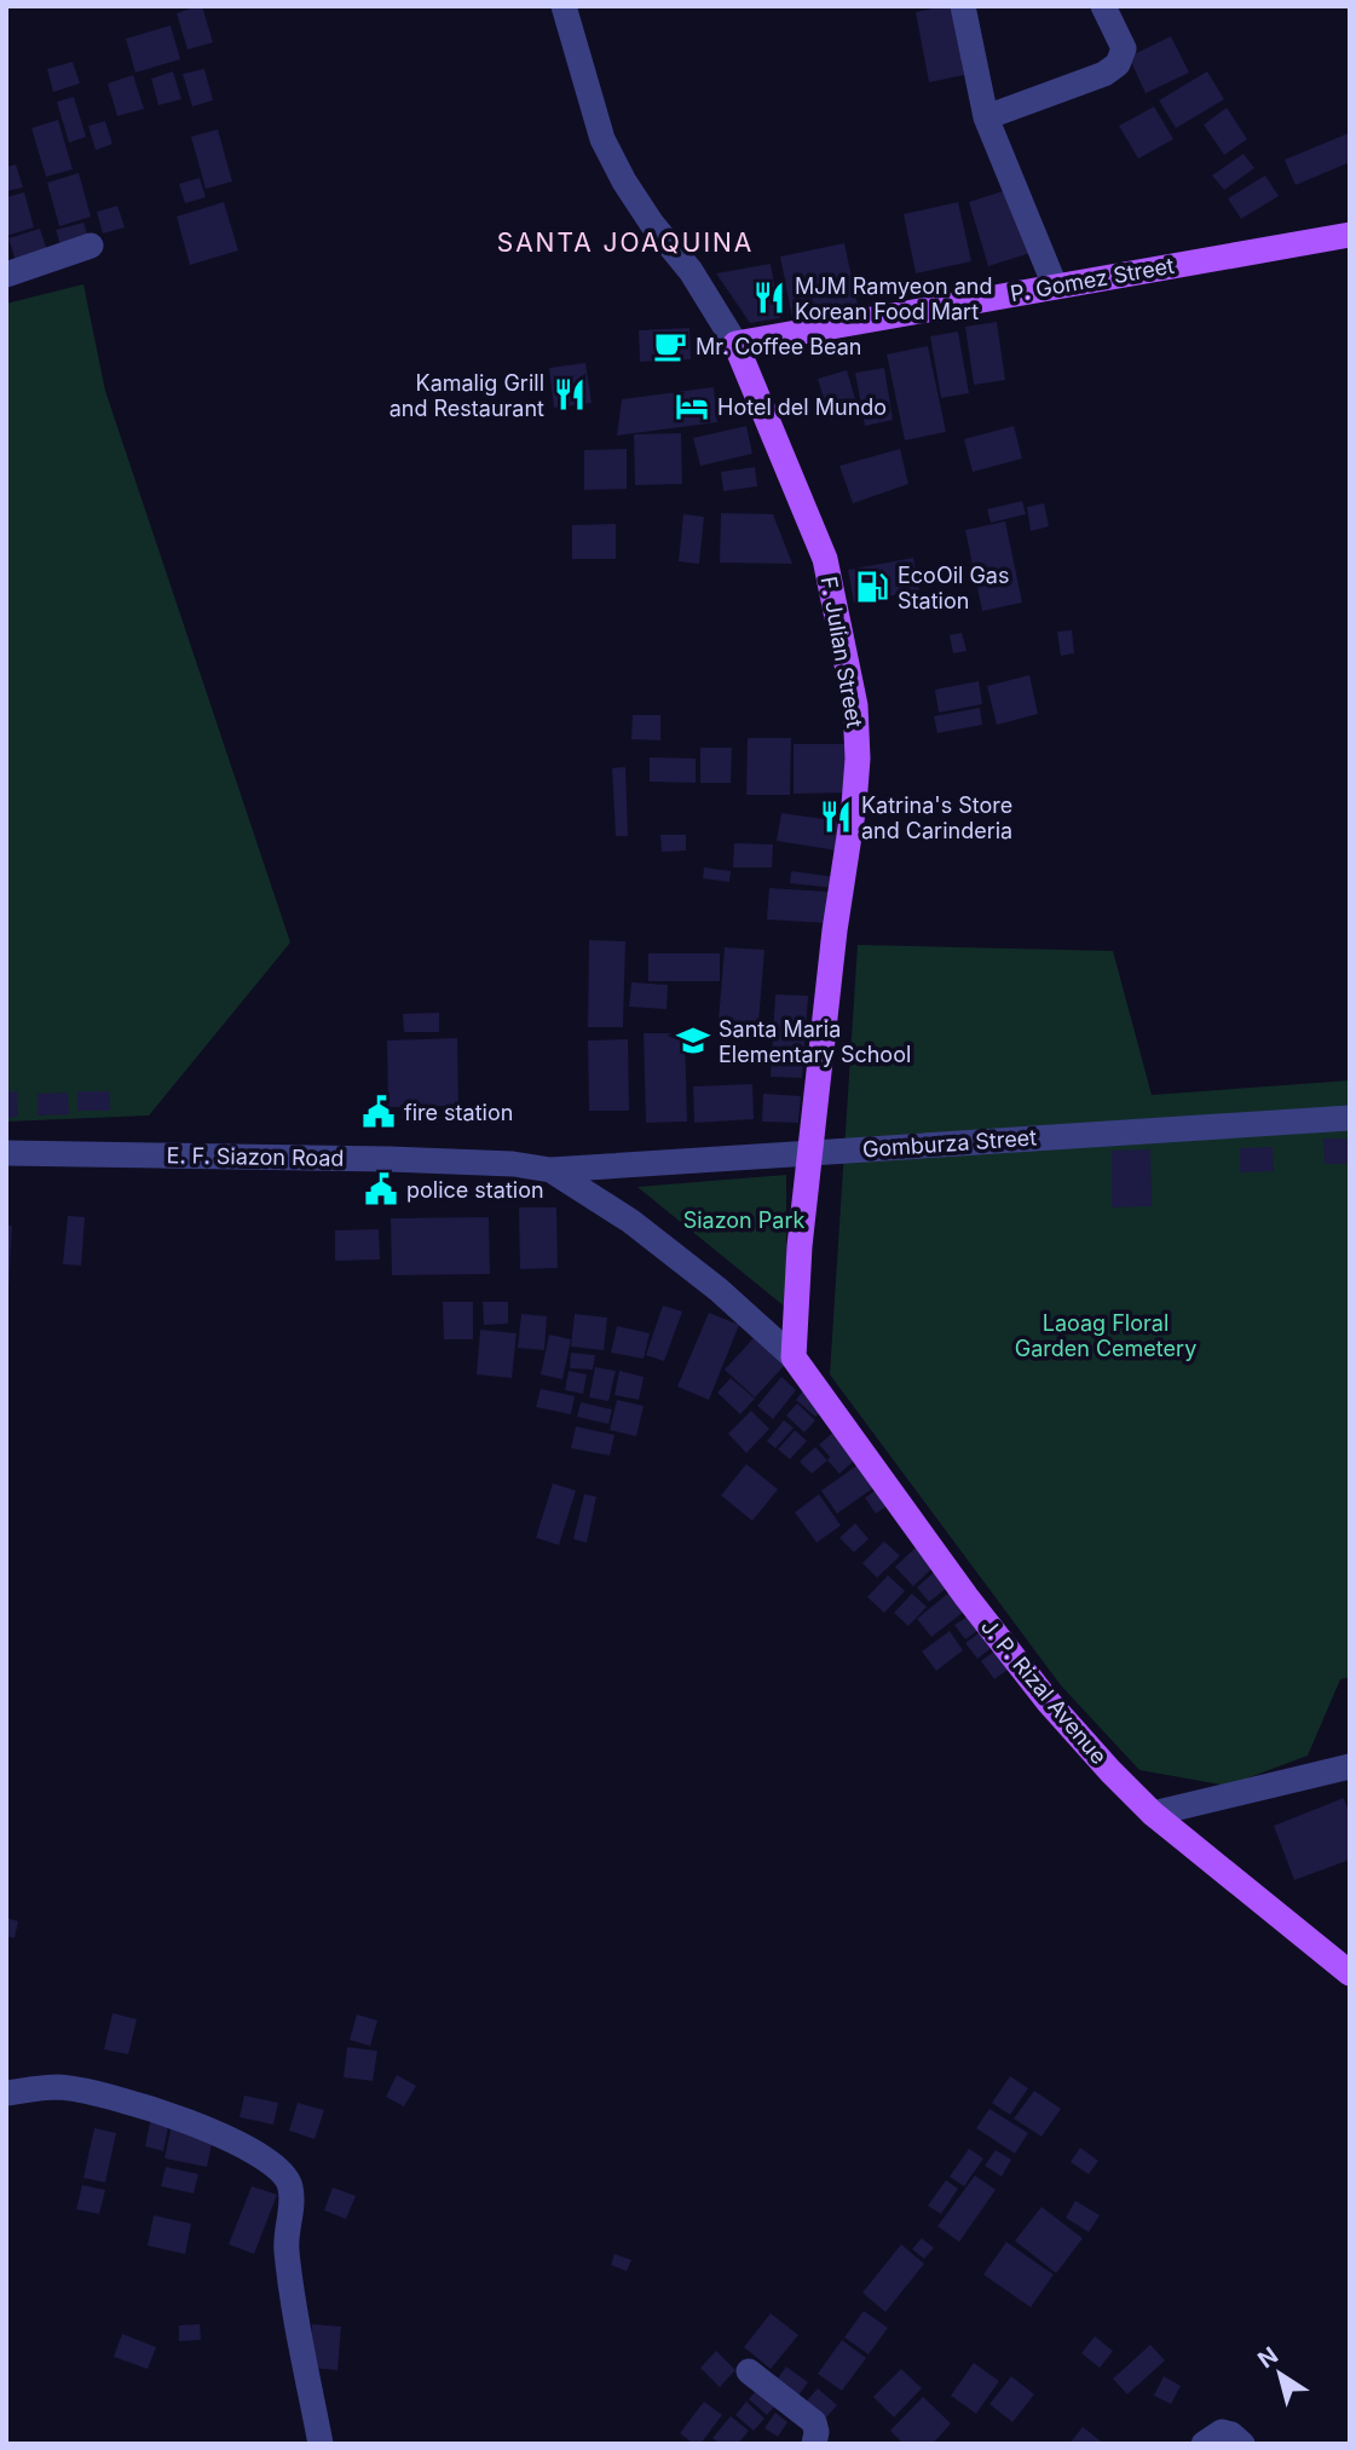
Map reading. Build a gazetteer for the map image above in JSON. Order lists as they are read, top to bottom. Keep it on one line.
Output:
{"streets":{"main road":["P. Gomez Street","F. Julian Street","J. P. Rizal Avenue"],"street":["Gomburza Street","E. F. Siazon Road"]},"crossings":[["P. Gomez Street","F. Julian Street"],["F. Julian Street","Gomburza Street"],["F. Julian Street","E. F. Siazon Road"],["F. Julian Street","J. P. Rizal Avenue"],["Gomburza Street","E. F. Siazon Road"],["E. F. Siazon Road","J. P. Rizal Avenue"]],"districts":["SANTA JOAQUINA"],"parks":["Siazon Park","Laoag Floral Garden Cemetery"],"places":{"restaurant":["MJM Ramyeon and Korean Food Mart","Kamalig Grill and Restaurant","Katrina's Store and Carinderia"],"cafe":["Mr. Coffee Bean"],"hotel":["Hotel del Mundo"],"fuel station":["EcoOil Gas Station"],"school or university":["Santa Maria Elementary School"],"public building":["fire station","police station"]},"north":"top left"}
